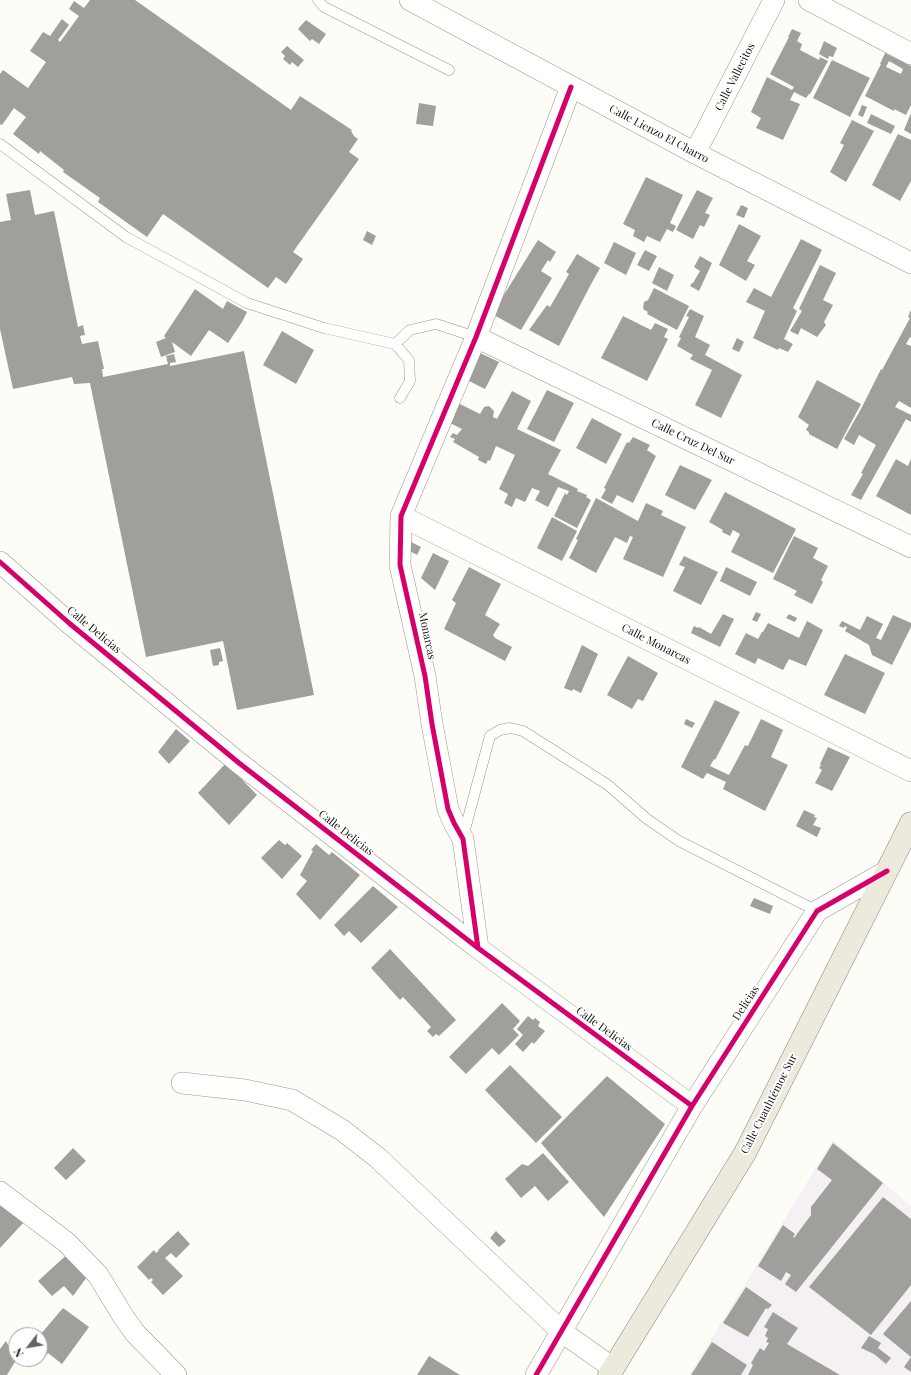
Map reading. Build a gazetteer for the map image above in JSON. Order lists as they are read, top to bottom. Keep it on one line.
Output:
{"streets":{"main road":["Calle Cuauhtémoc Sur"],"street":["Calle Vallecitos","Calle Lienzo El Charro","Calle Cruz Del Sur","Calle Delicias","Monarcas","Calle Monarcas","Delicias"]},"crossings":[["Calle Vallecitos","Calle Lienzo El Charro"],["Calle Lienzo El Charro","Monarcas"],["Calle Cruz Del Sur","Monarcas"],["Calle Delicias","Monarcas"],["Calle Delicias","Delicias"],["Monarcas","Calle Monarcas"]],"north":"bottom left"}
